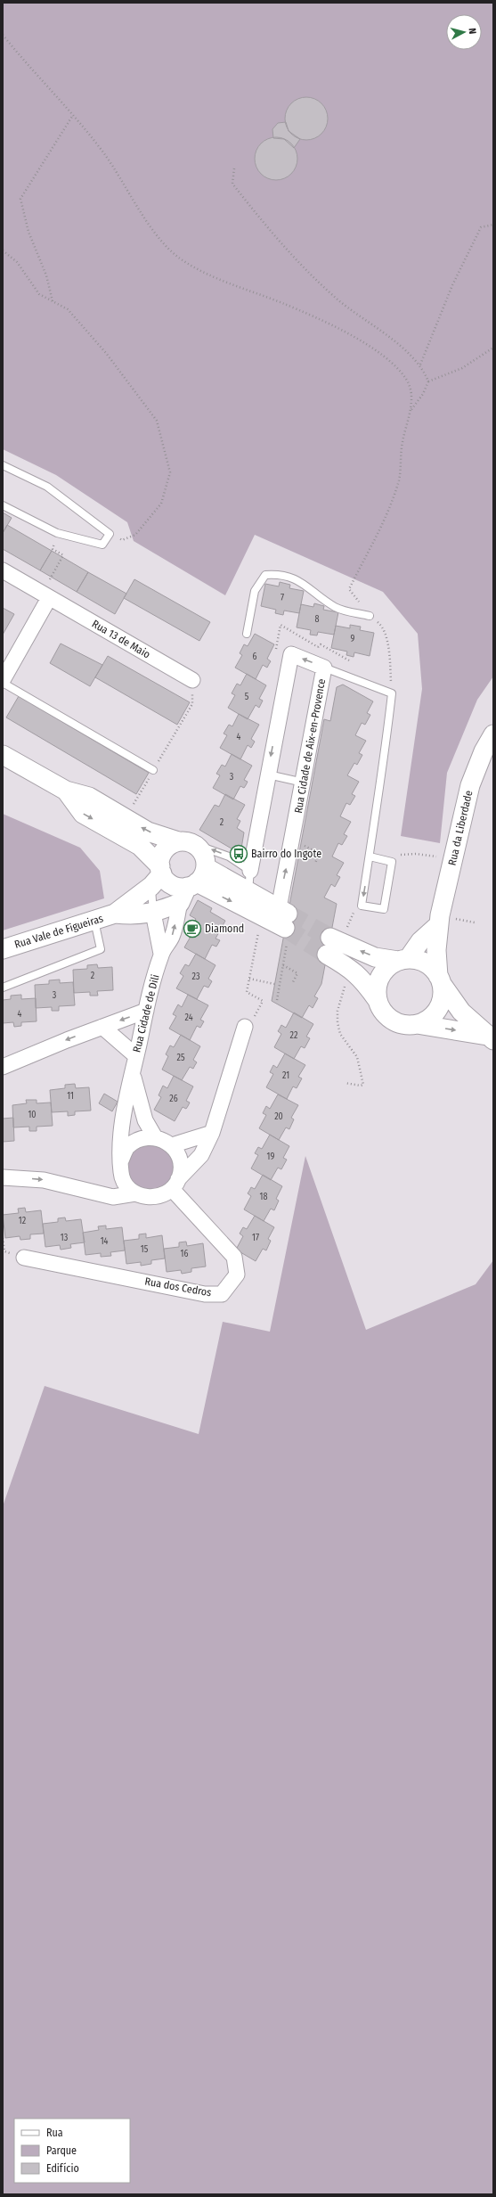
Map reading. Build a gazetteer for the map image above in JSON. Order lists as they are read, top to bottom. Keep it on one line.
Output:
{"streets":{"street":["Rua 13 de Maio","Rua Cidade de Aix-en-Provence","Rua da Liberdade","Rua Vale de Figueiras","Rua Cidade de Dili","Rua dos Cedros"]},"crossings":[["Rua Vale de Figueiras","Rua Cidade de Dili"],["Rua Cidade de Dili","Rua dos Cedros"]],"places":{"bus stop":["Bairro do Ingote"],"cafe":["Diamond"]},"house_numbers":["7","8","9","6","5","4","3","2","2","23","3","4","24","22","25","21","11","26","10","20","19","18","12","13","17","14","15","16"],"legend":["Rua","Parque","Edifício"],"north":"right"}
